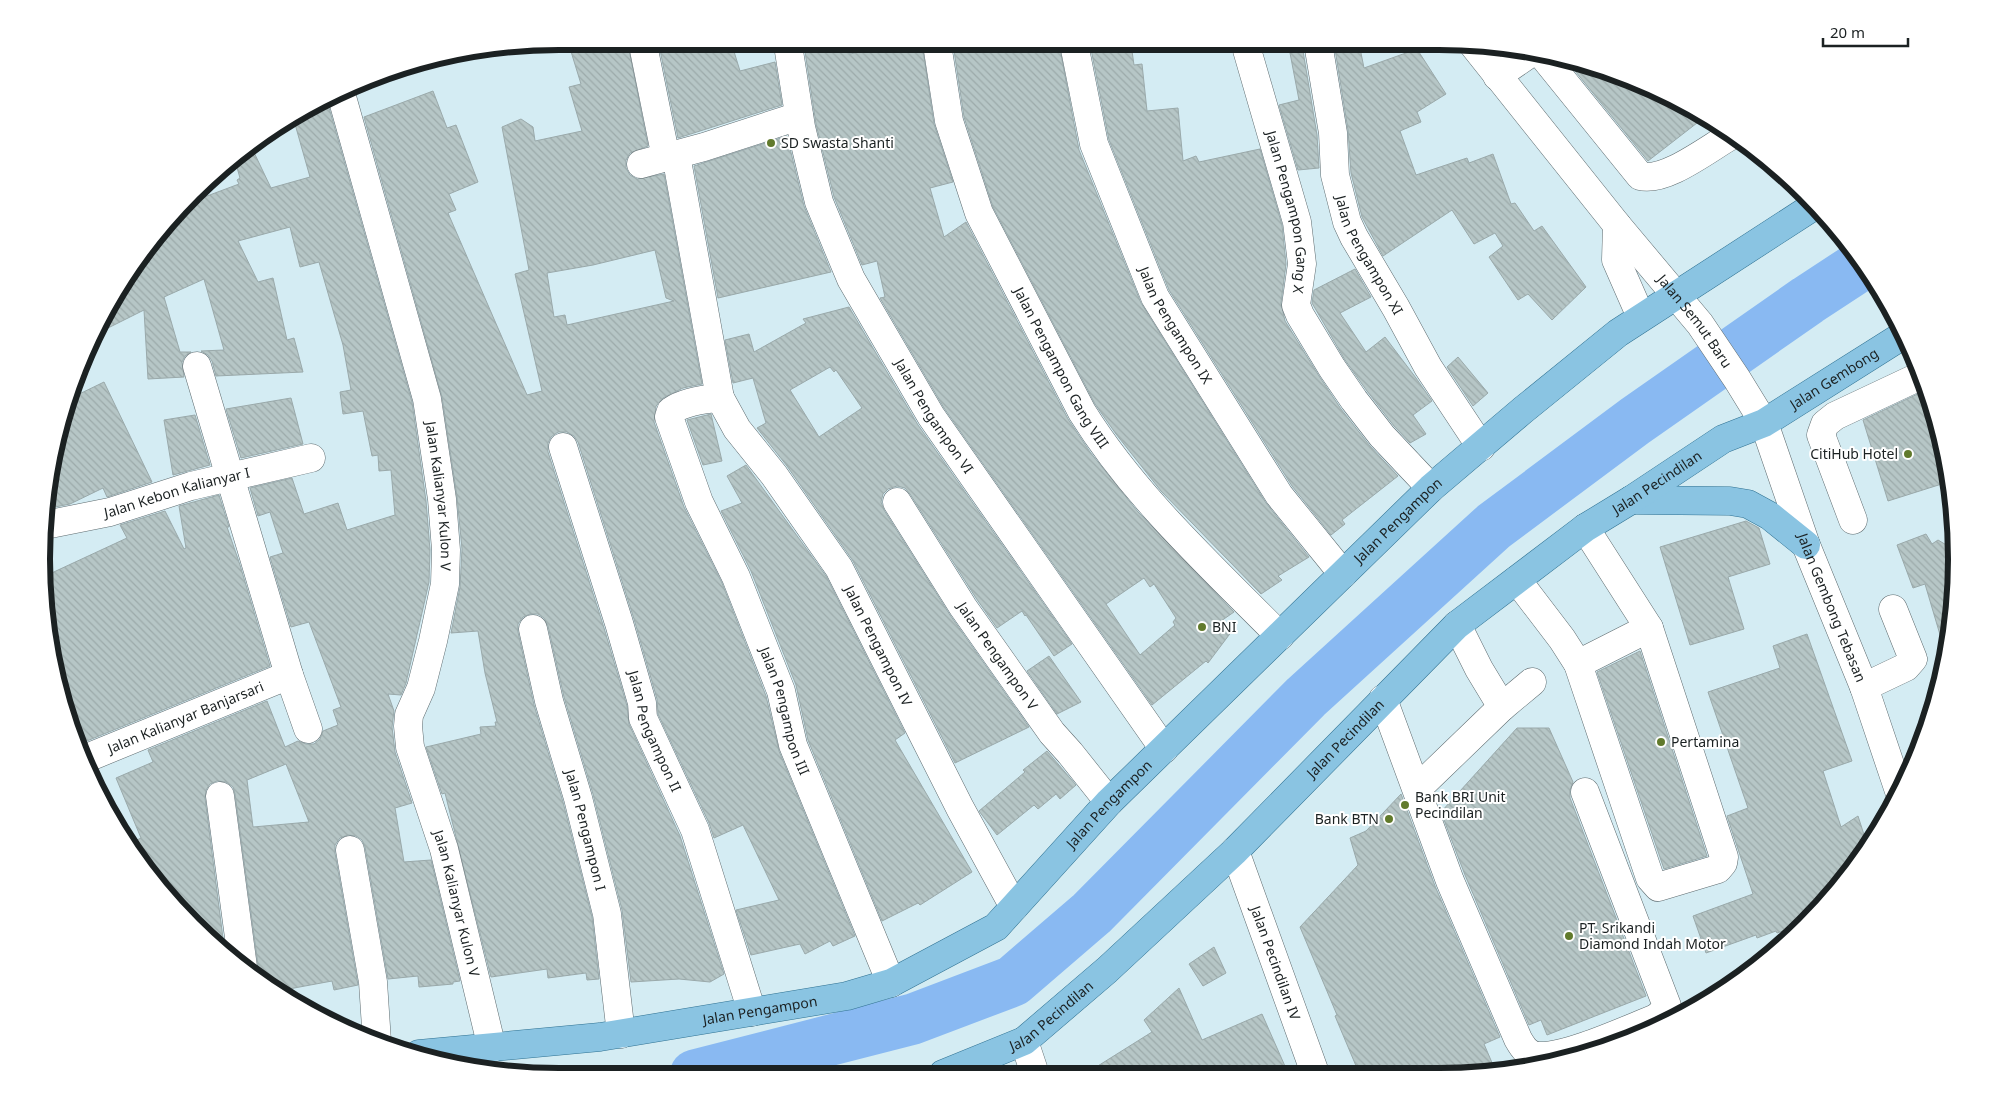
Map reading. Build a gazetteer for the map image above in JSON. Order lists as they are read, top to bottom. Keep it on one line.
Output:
{"streets":{"main road":["Jalan Gembong","Jalan Pecindilan","Jalan Pengampon"],"street":["Jalan Pengampon Gang X","Jalan Pengampon XI","Jalan Semut Baru","Jalan Pengampon IX","Jalan Pengampon Gang VIII","Jalan Pengampon VI","Jalan Kebon Kalianyar I","Jalan Kalianyar Kulon V","Jalan Gembong Tebasan","Jalan Pengampon IV","Jalan Pengampon V","Jalan Pengampon III","Jalan Kalianyar Banjarsari","Jalan Pengampon II","Jalan Pengampon I","Jalan Pecindilan IV"]},"crossings":[["Jalan Pengampon Gang X","Jalan Pengampon"],["Jalan Pengampon XI","Jalan Pengampon"],["Jalan Semut Baru","Jalan Gembong"],["Jalan Semut Baru","Jalan Pecindilan"],["Jalan Semut Baru","Jalan Pengampon"],["Jalan Semut Baru","Jalan Gembong Tebasan"],["Jalan Pengampon IX","Jalan Pengampon"],["Jalan Pengampon Gang VIII","Jalan Pengampon"],["Jalan Gembong","Jalan Pecindilan"],["Jalan Gembong","Jalan Gembong Tebasan"],["Jalan Pengampon VI","Jalan Pengampon"],["Jalan Pecindilan","Jalan Gembong Tebasan"],["Jalan Pecindilan","Jalan Pecindilan IV"],["Jalan Kalianyar Kulon V","Jalan Pengampon"],["Jalan Pengampon","Jalan Pengampon IV"],["Jalan Pengampon","Jalan Pengampon V"],["Jalan Pengampon","Jalan Pengampon III"],["Jalan Pengampon","Jalan Pengampon II"],["Jalan Pengampon","Jalan Pengampon I"],["Jalan Pengampon IV","Jalan Pengampon III"]],"places":["SD Swasta Shanti","CitiHub Hotel","BNI","Pertamina","Bank BRI Unit Pecindilan","Bank BTN","PT. Srikandi Diamond Indah Motor"],"scale_bar":"20 m"}
